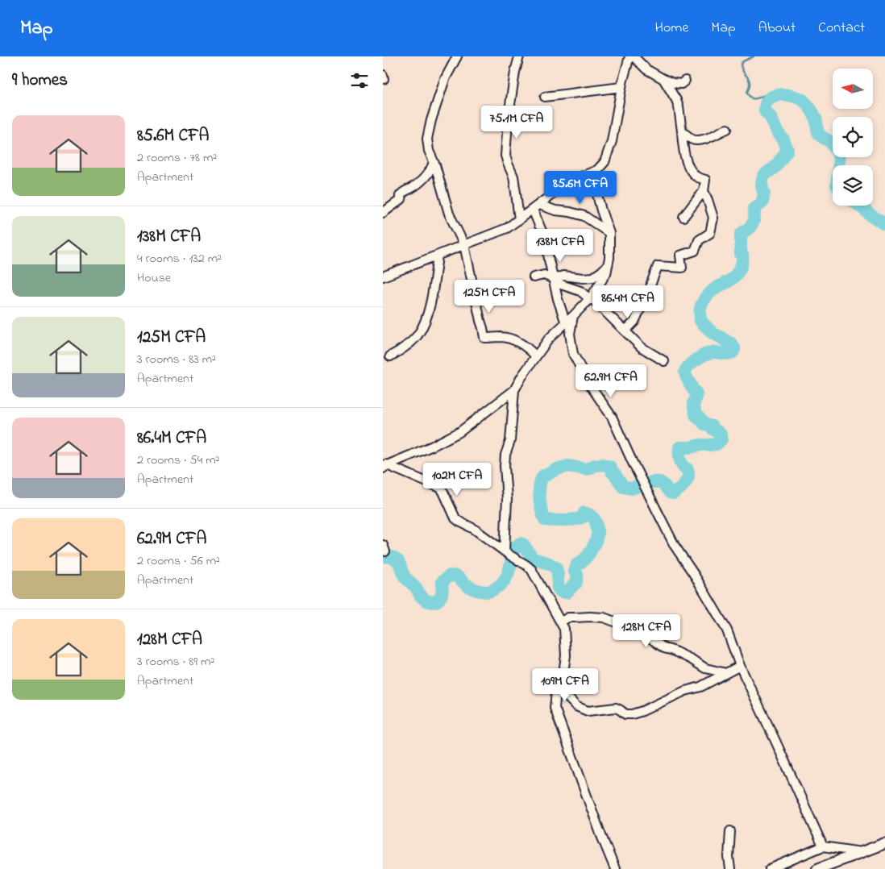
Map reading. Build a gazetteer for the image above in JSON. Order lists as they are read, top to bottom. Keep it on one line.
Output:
{"north":"left","page":{"header":"Map","nav":["Home","Map","About","Contact"],"heading":"9 homes","list":[{"name":"85.6M CFA","note":"2 rooms · 78 m² · Apartment"},{"name":"138M CFA","note":"4 rooms · 132 m² · House"},{"name":"125M CFA","note":"3 rooms · 83 m² · Apartment"},{"name":"86.4M CFA","note":"2 rooms · 54 m² · Apartment"},{"name":"62.9M CFA","note":"2 rooms · 56 m² · Apartment"},{"name":"128M CFA","note":"3 rooms · 89 m² · Apartment"}],"price":["75.1M CFA","85.6M CFA","138M CFA","125M CFA","86.4M CFA","62.9M CFA","102M CFA","128M CFA","109M CFA"]}}
